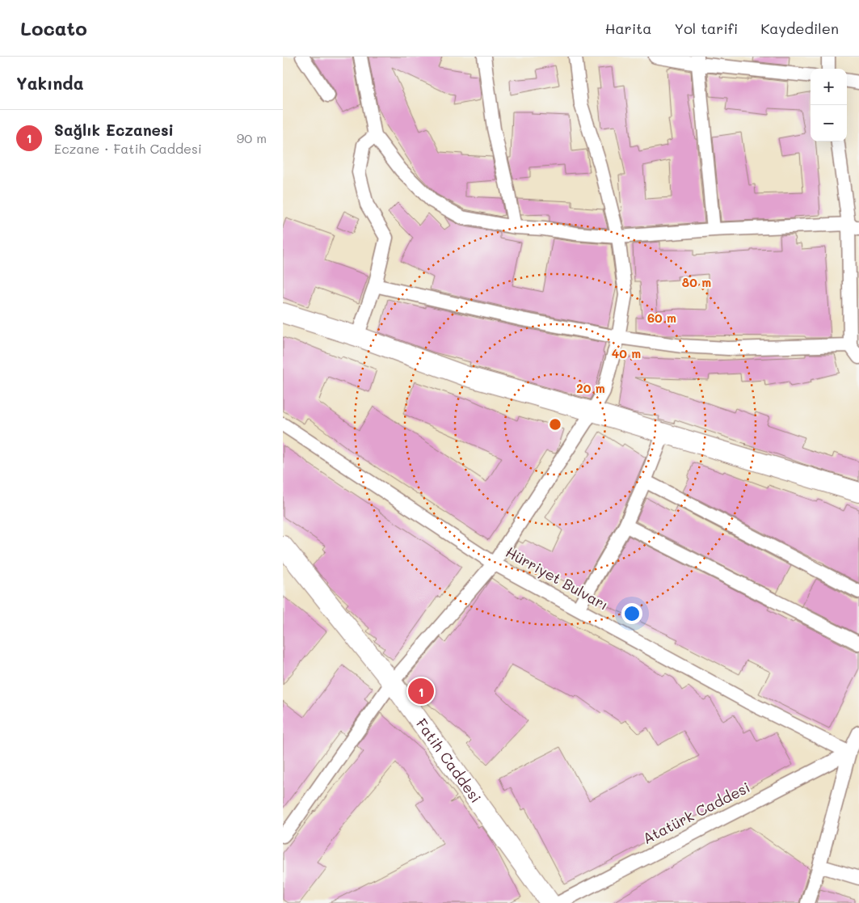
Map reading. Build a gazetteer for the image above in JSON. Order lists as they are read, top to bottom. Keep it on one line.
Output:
{"streets":{"street":["Hürriyet Bulvarı","Fatih Caddesi","Atatürk Caddesi"]},"crossings":[["Hürriyet Bulvarı","Atatürk Caddesi"]],"page":{"header":"Locato","nav":["Harita","Yol tarifi","Kaydedilen"],"heading":"Yakında","map_buttons":["+","−"],"list":[{"mark":"1","name":"Sağlık Eczanesi","note":"Eczane · Fatih Caddesi","value":"90 m"}],"pins":"1"},"rings":["80 m","60 m","40 m","20 m"]}
